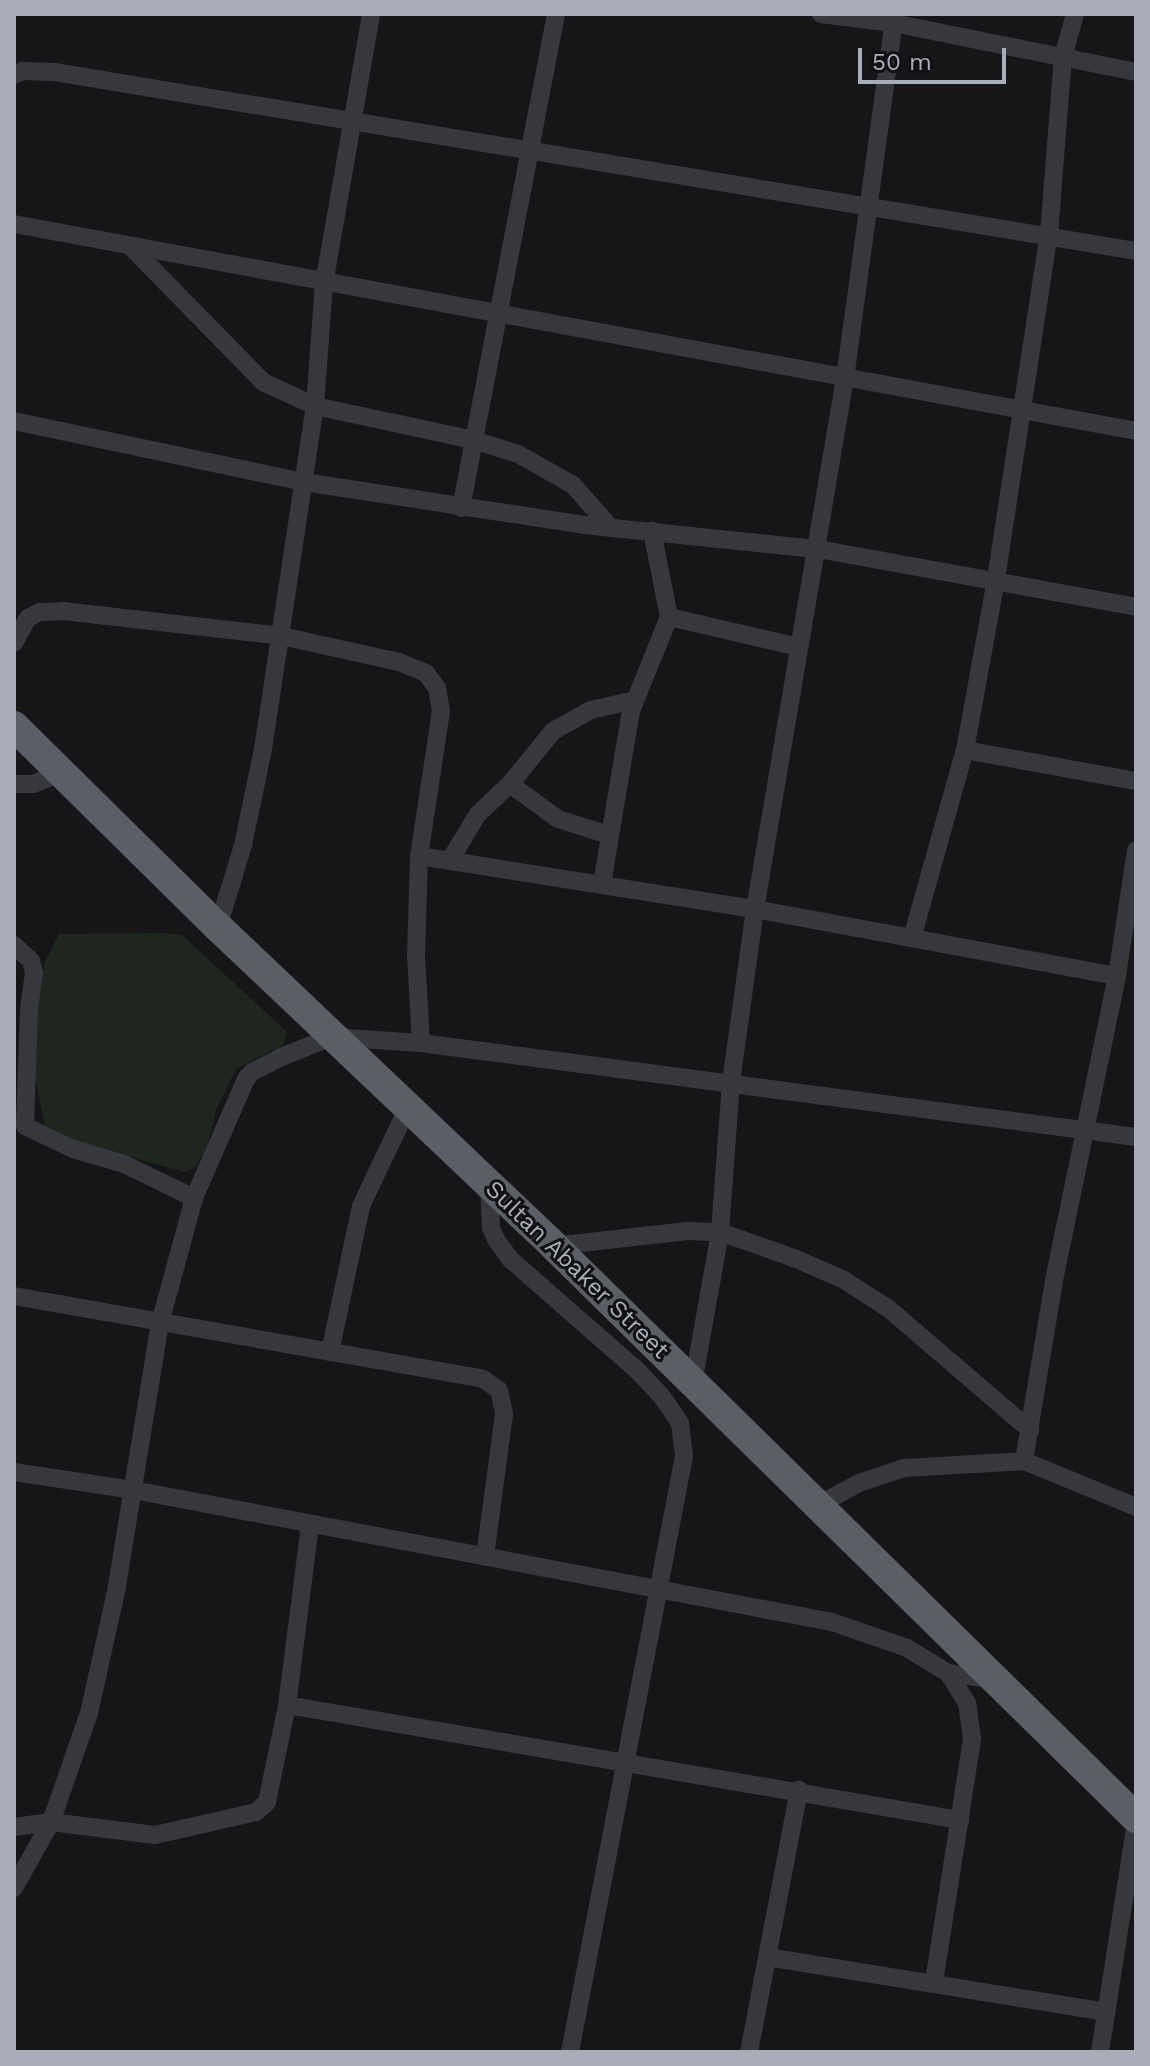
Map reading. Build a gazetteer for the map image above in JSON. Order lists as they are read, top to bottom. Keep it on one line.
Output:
{"streets":{"highway":["Sultan Abaker Street"]},"scale_bar":"50 m"}
